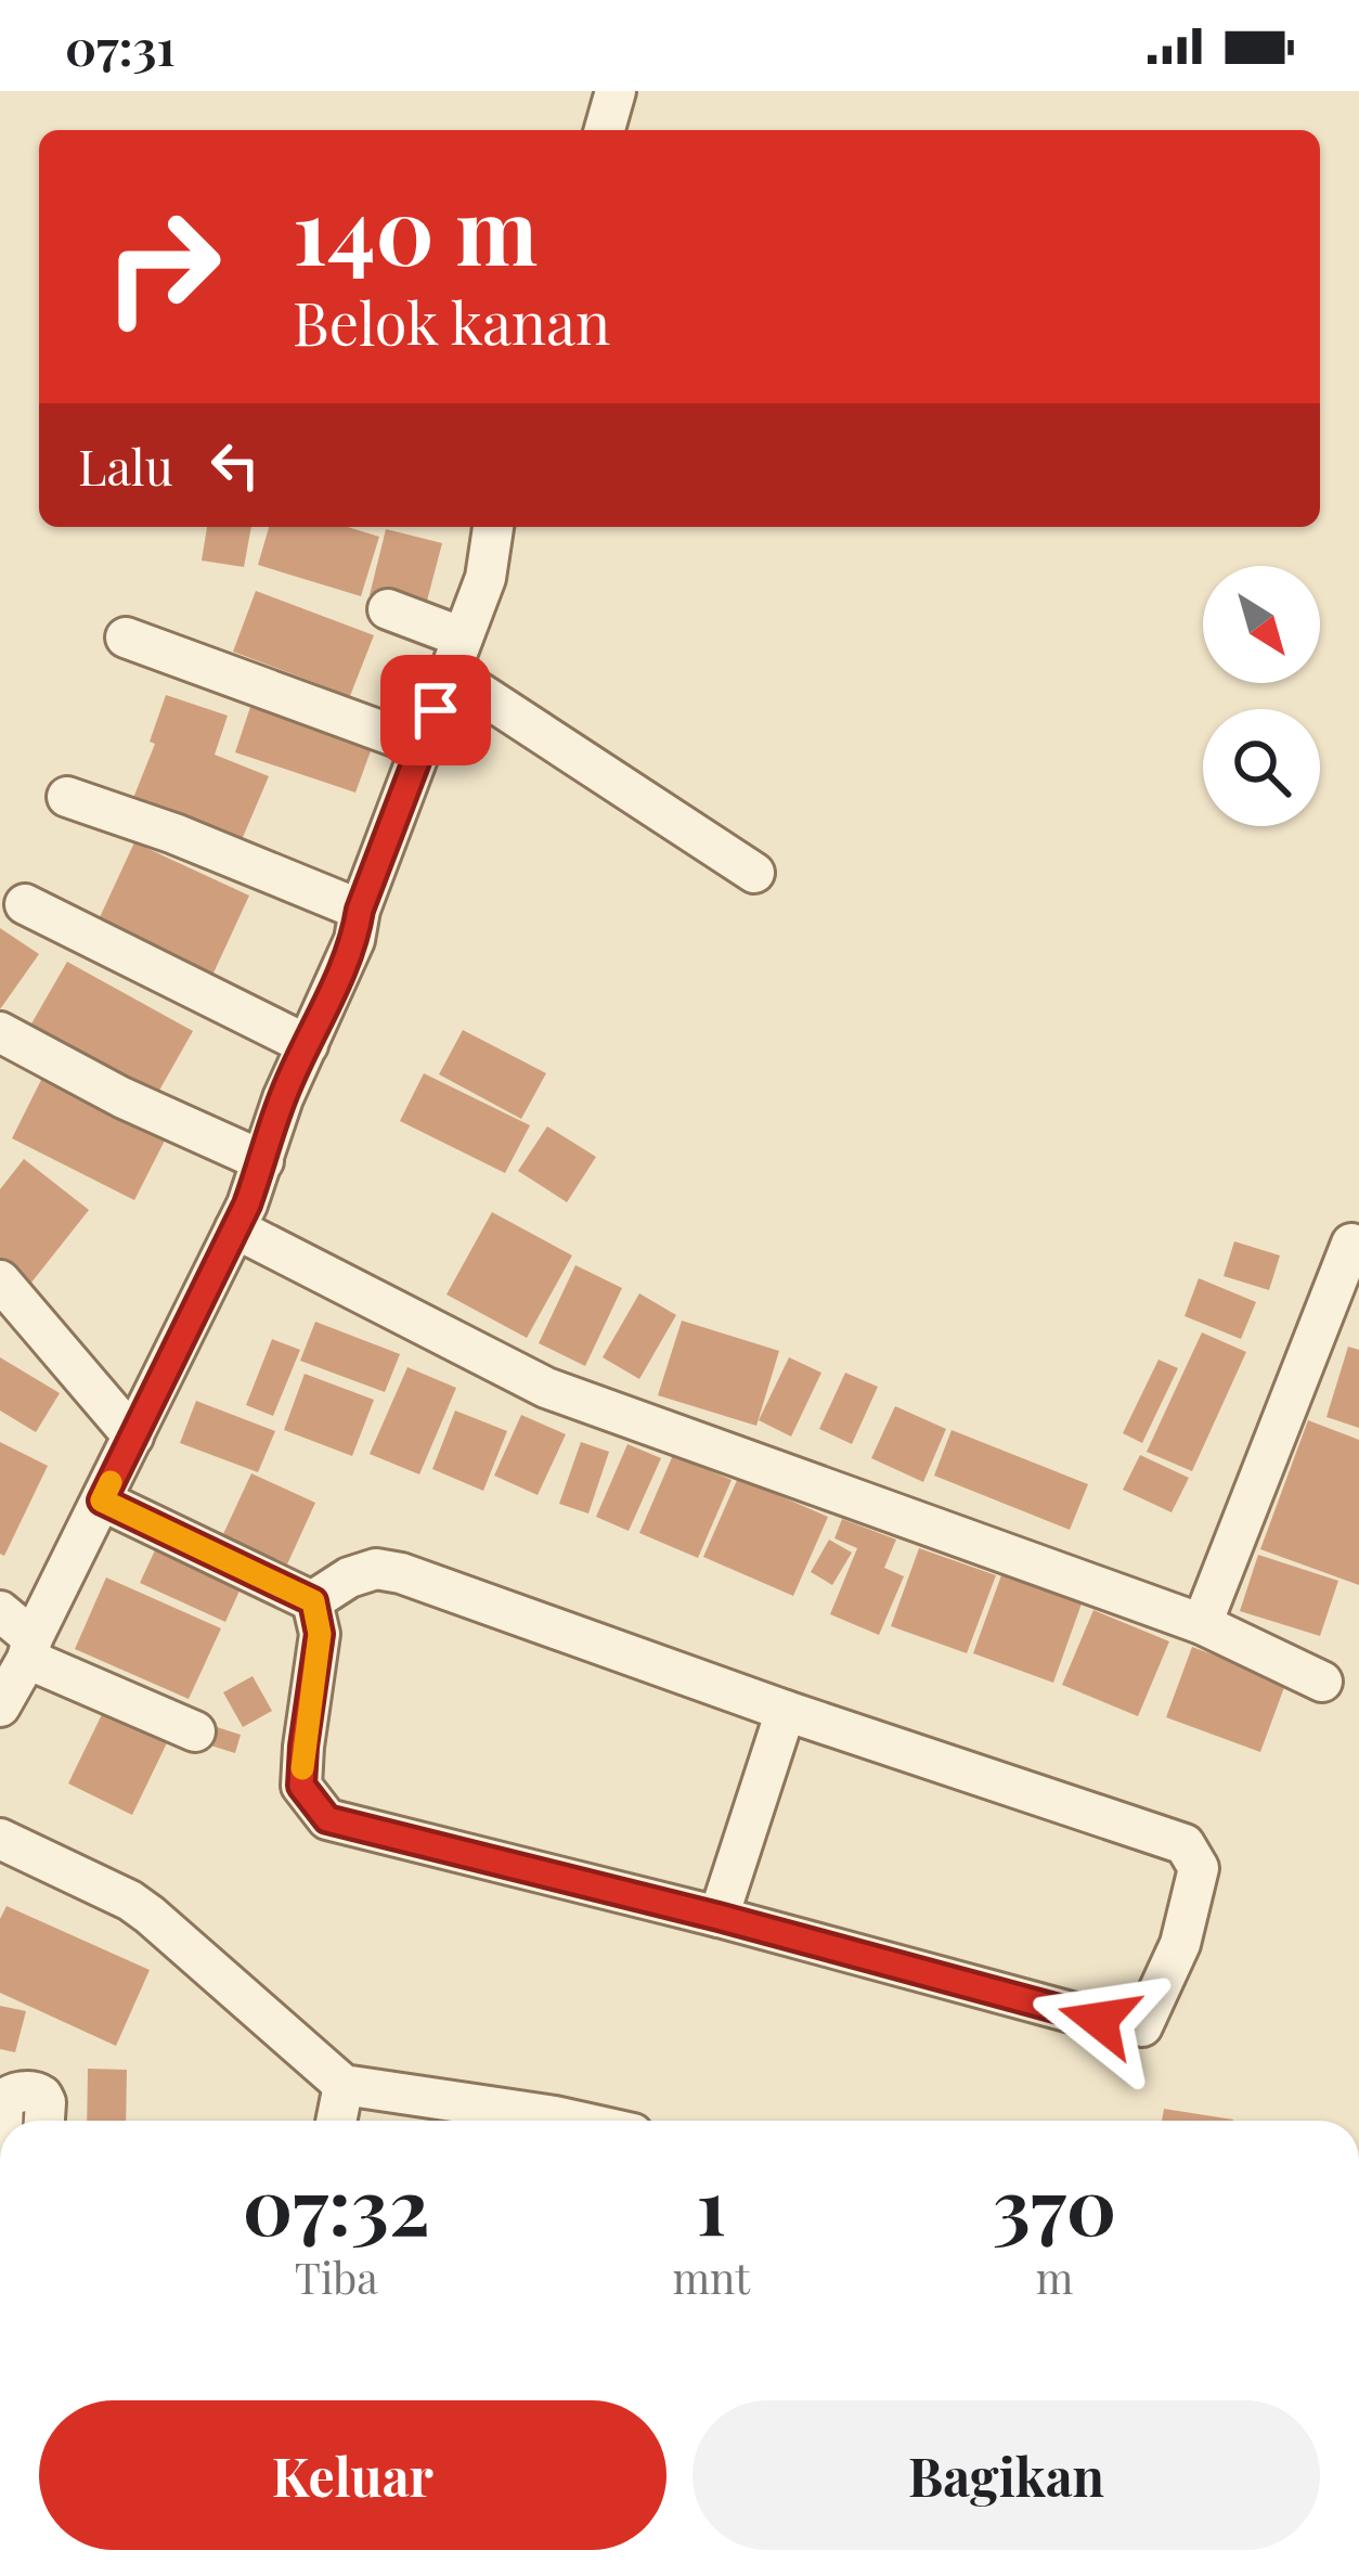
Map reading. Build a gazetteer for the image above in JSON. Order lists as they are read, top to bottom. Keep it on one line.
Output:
{"north":"bottom right","page":{"status":"07:31","turn":["140 m","Belok kanan"],"then":"Lalu","eta":["07:32","Tiba","1","mnt","370","m"],"buttons":["Keluar","Bagikan"]}}
